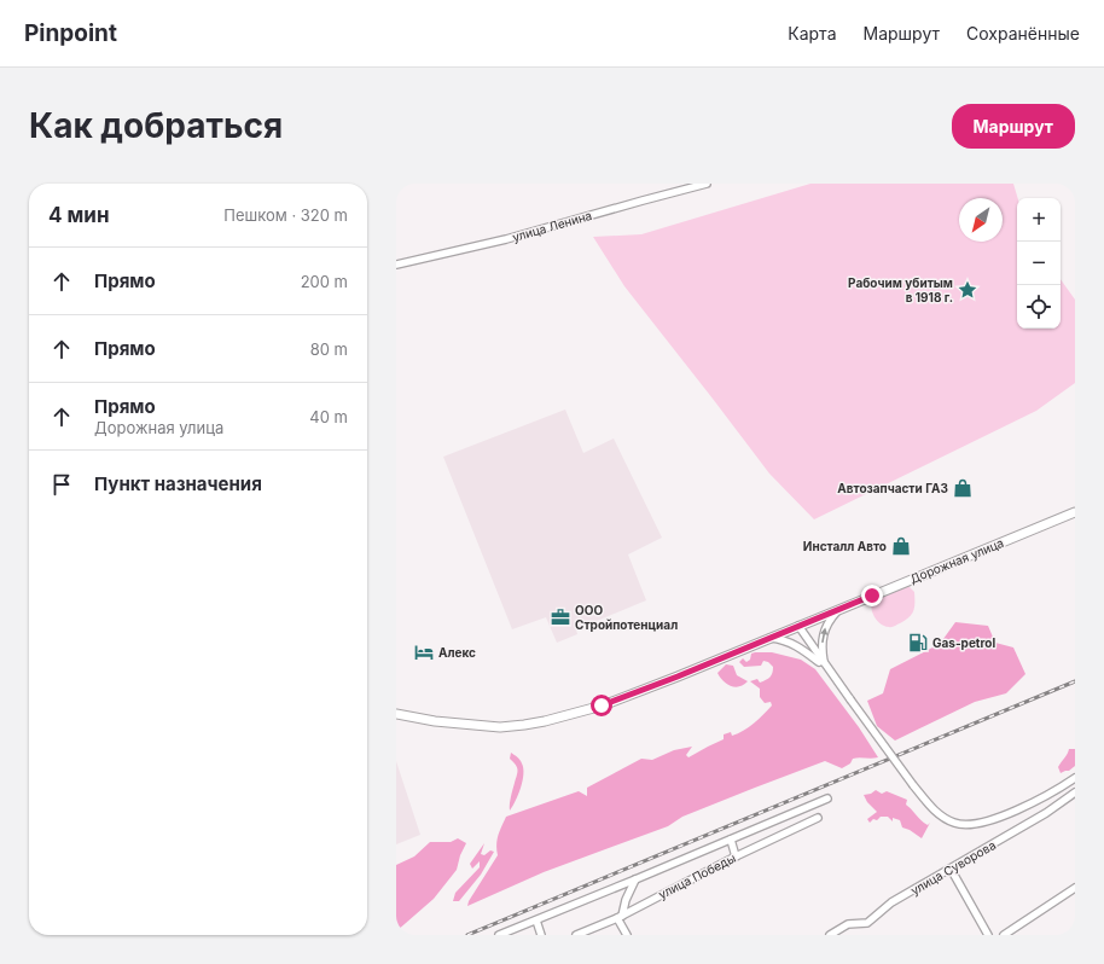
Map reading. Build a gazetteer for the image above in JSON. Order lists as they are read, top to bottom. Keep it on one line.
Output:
{"streets":{"main road":["Дорожная улица"],"street":["улица Ленина","улица Суворова","улица Победы"]},"places":{"place":["Рабочим убитым в 1918 г."],"shop":["Автозапчасти ГАЗ","Инсталл Авто"],"office":["ООО Стройпотенциал"],"fuel station":["Gas-petrol"],"hotel":["Алекс"]},"north":"bottom left","page":{"header":"Pinpoint","nav":["Карта","Маршрут","Сохранённые"],"buttons":"Маршрут","title":"Как добраться","heading":["4 мин","Пешком · 320 m"],"map_buttons":["+","−"],"list":[["Прямо","200 m"],["Прямо","80 m"],["Прямо","Дорожная улица","40 m"],"Пункт назначения"]}}
